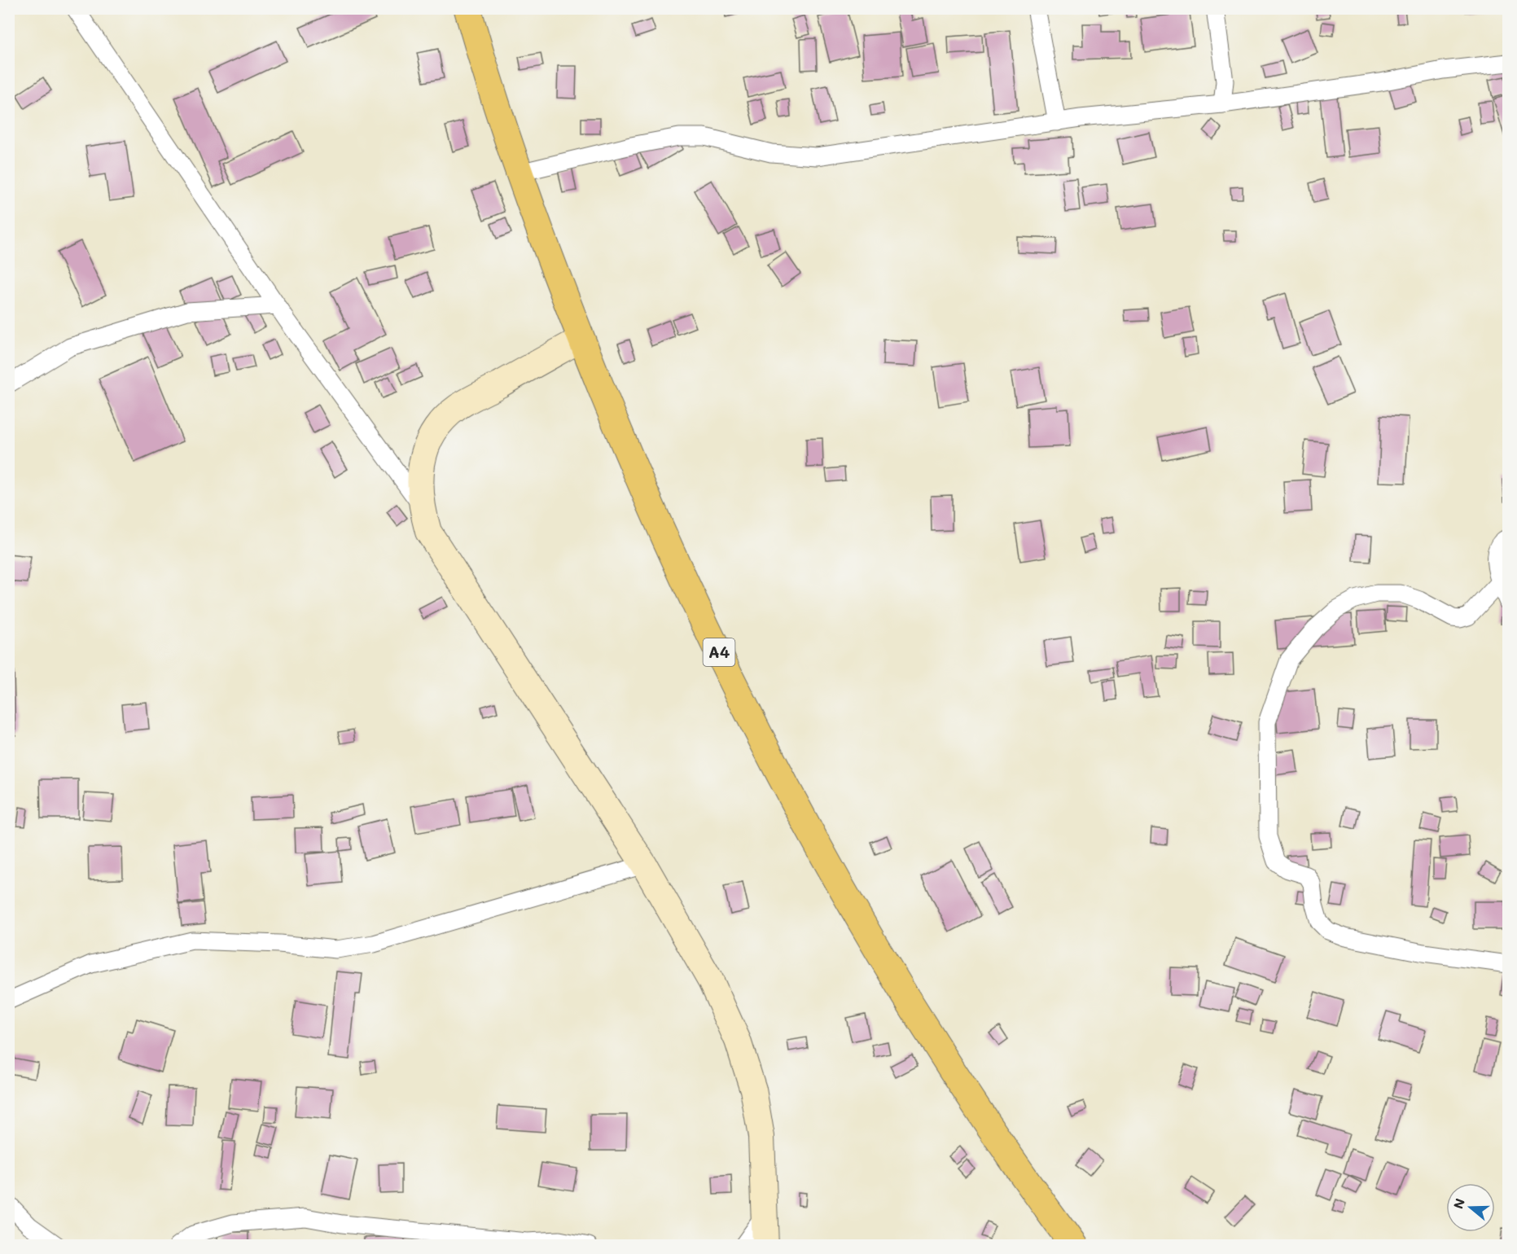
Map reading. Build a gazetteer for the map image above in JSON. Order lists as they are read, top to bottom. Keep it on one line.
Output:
{"streets":{"highway":["A4"]},"north":"left"}
